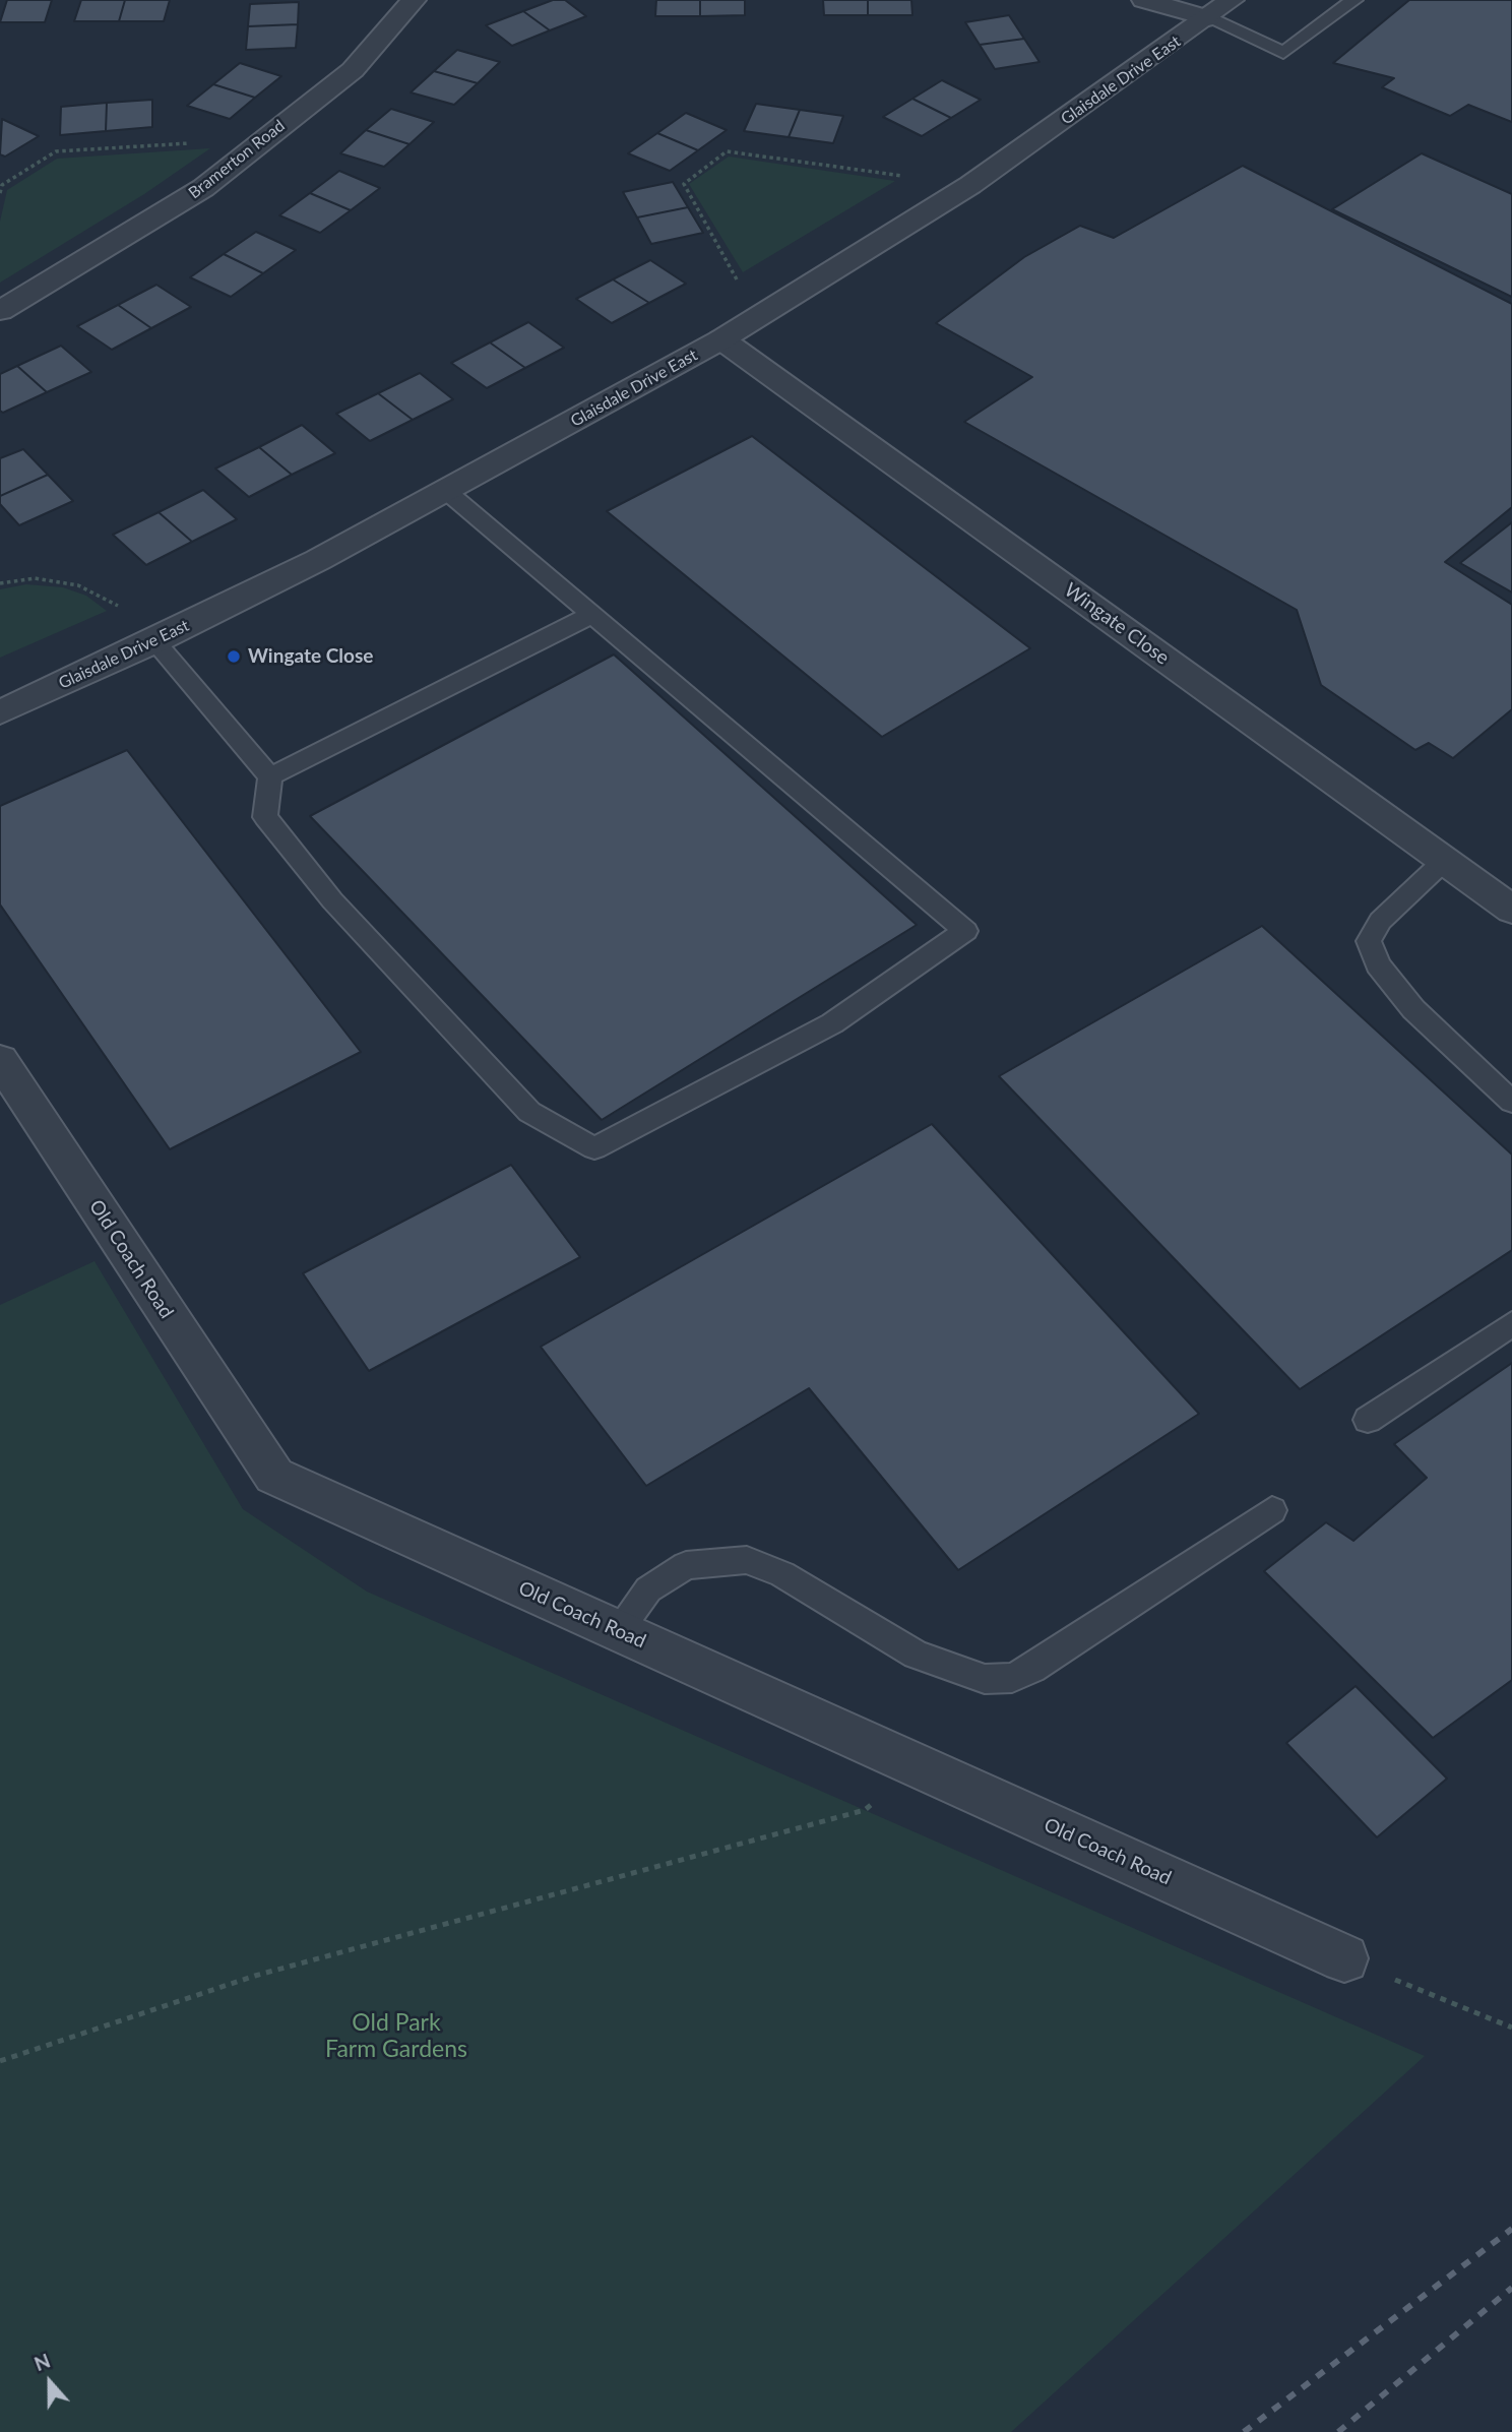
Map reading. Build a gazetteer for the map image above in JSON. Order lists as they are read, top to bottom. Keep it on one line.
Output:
{"streets":{"street":["Glaisdale Drive East","Bramerton Road","Wingate Close","Old Coach Road"]},"crossings":[["Glaisdale Drive East","Wingate Close"]],"parks":["Old Park Farm Gardens"],"places":["Wingate Close"],"north":"top"}
